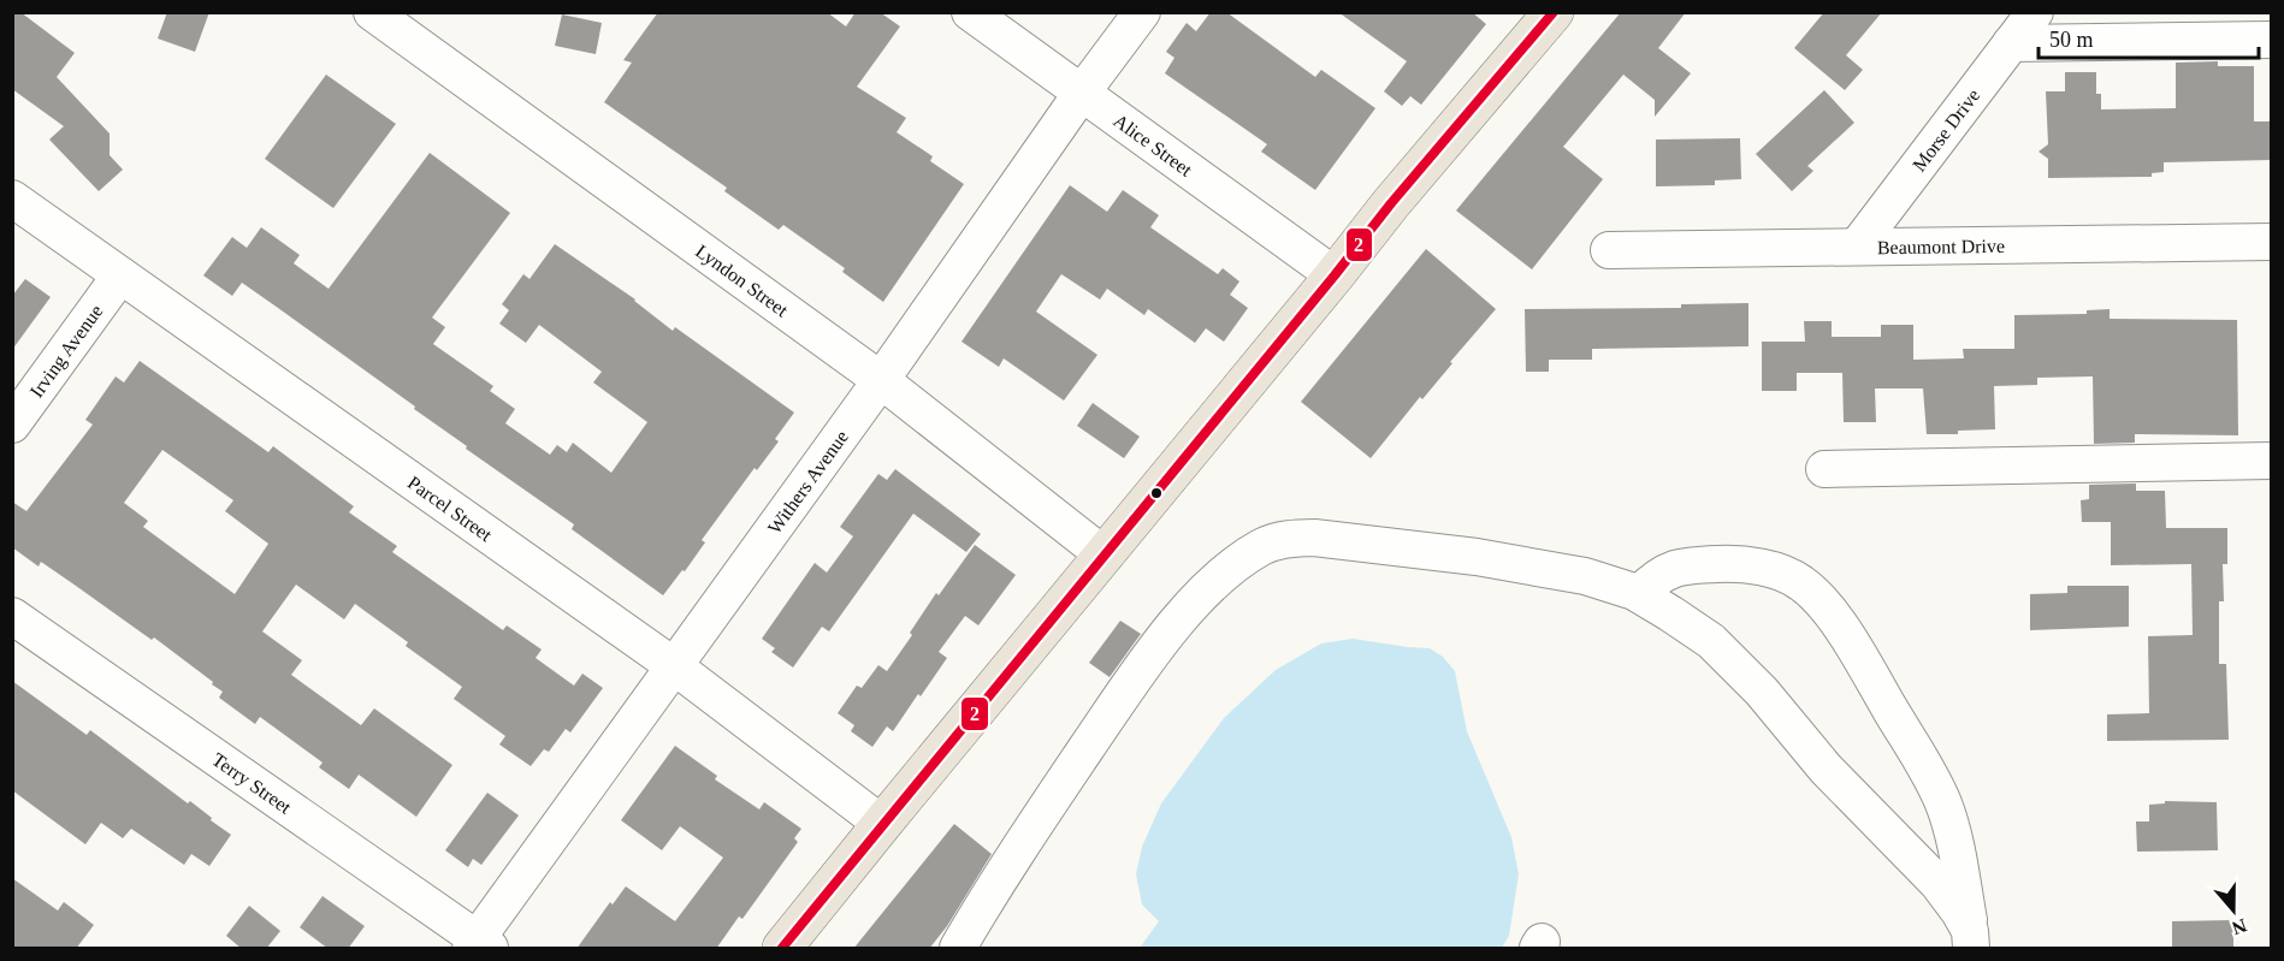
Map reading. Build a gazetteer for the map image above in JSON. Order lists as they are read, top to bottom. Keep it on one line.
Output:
{"streets":{"street":["Morse Drive","Alice Street","Beaumont Drive","Lyndon Street","Irving Avenue","Withers Avenue","Parcel Street","Terry Street"]},"crossings":[["Morse Drive","Beaumont Drive"],["Alice Street","Withers Avenue"],["Lyndon Street","Withers Avenue"],["Irving Avenue","Parcel Street"],["Withers Avenue","Parcel Street"],["Withers Avenue","Terry Street"]],"lines":["transit line 2"],"scale_bar":"50 m","north":"bottom"}
